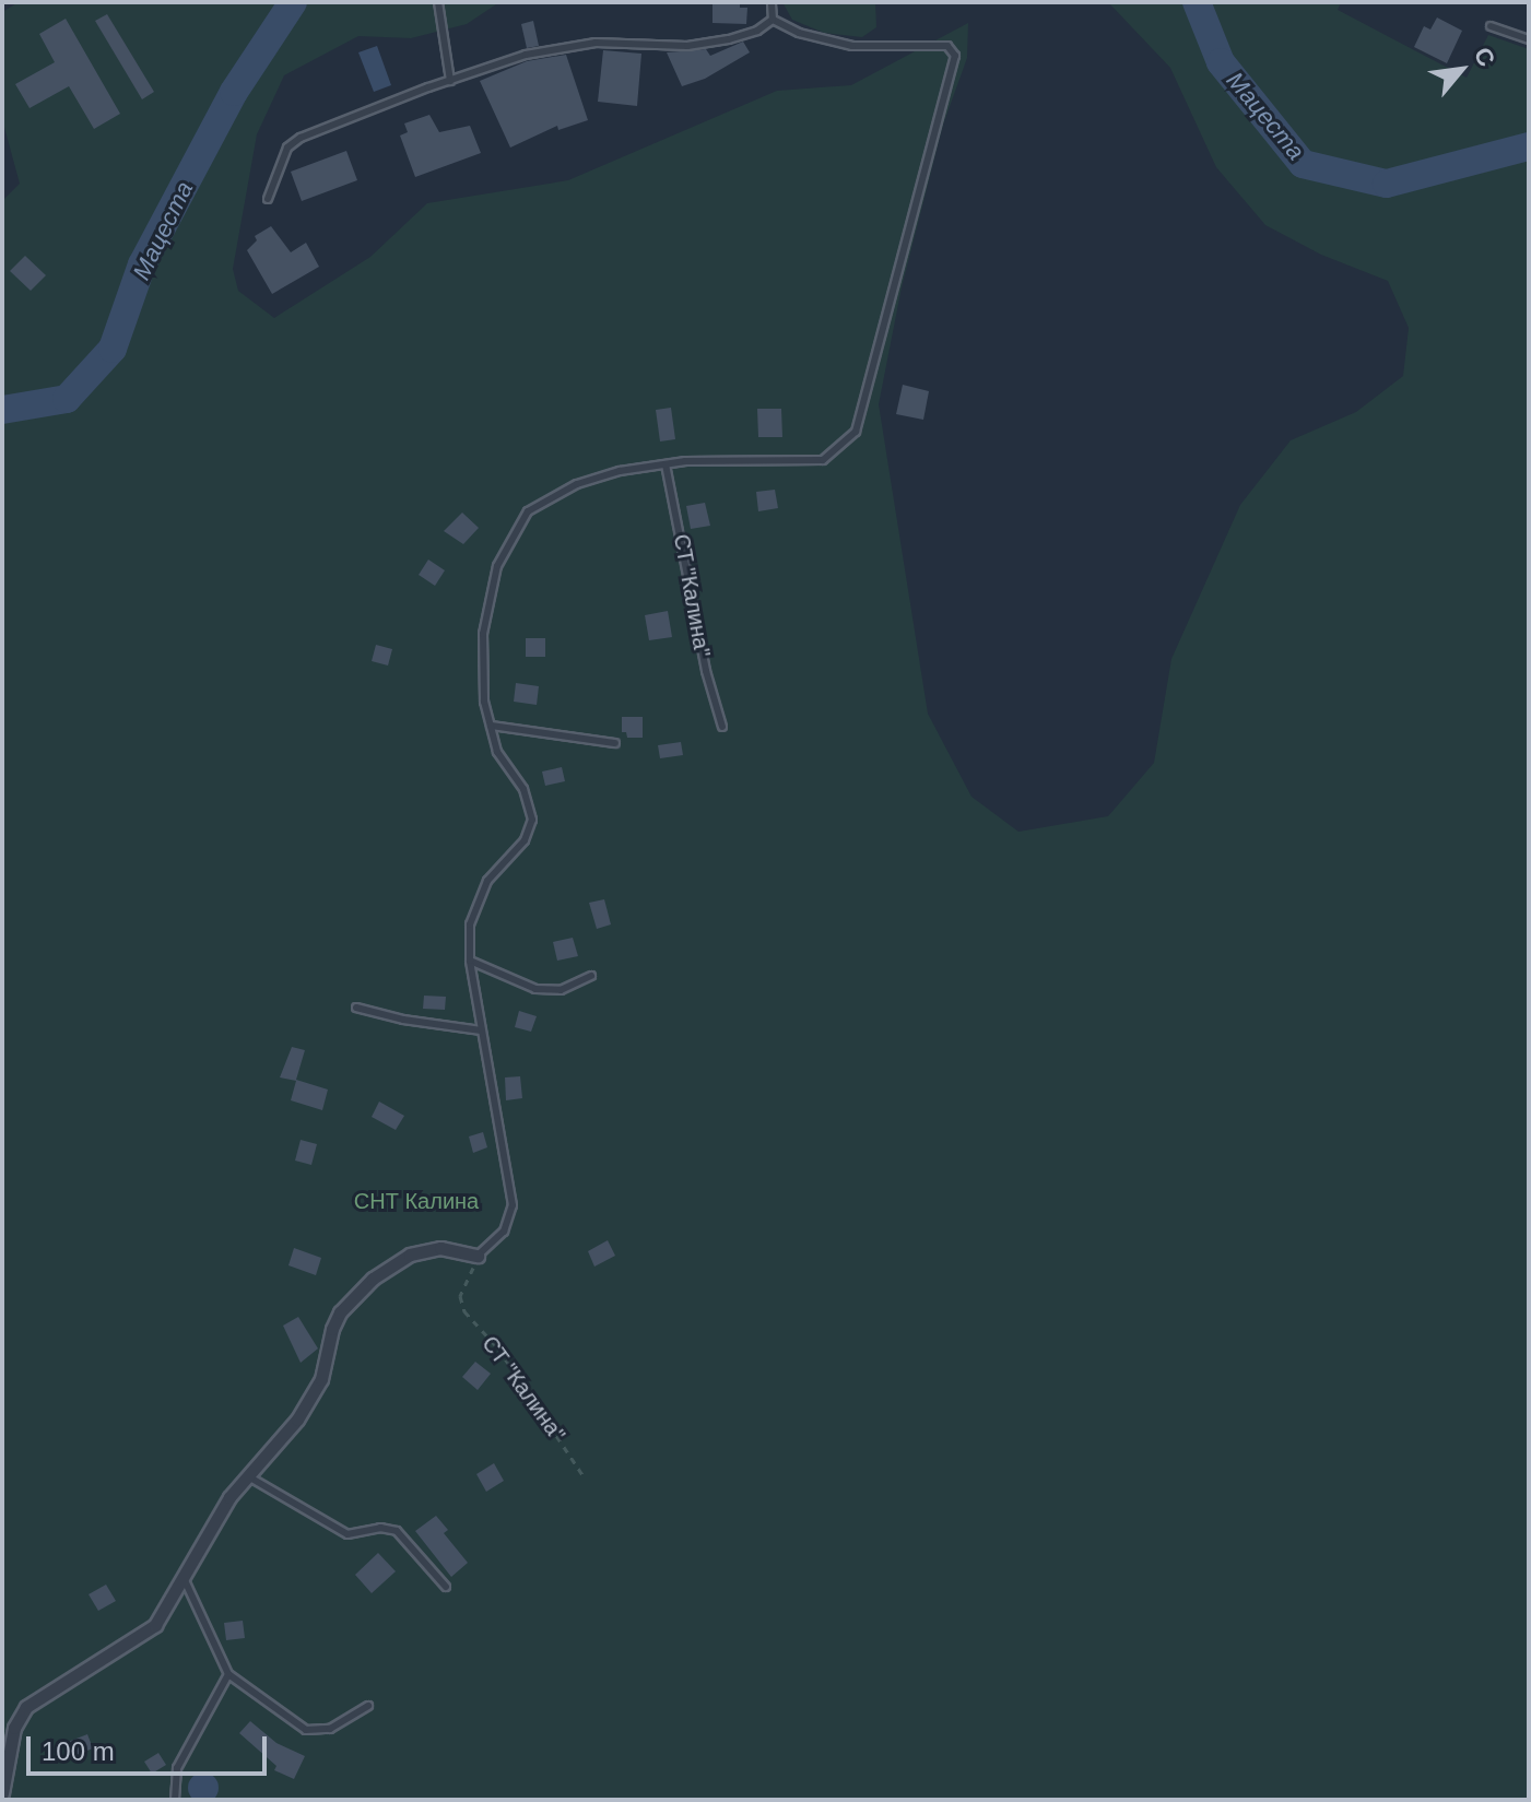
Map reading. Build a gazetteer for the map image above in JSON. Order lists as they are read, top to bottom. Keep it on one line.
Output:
{"streets":{"lane":["СТ \"Калина\""]},"water":["Мацеста"],"parks":["СНТ Калина"],"scale_bar":"100 m","north":"top right"}
